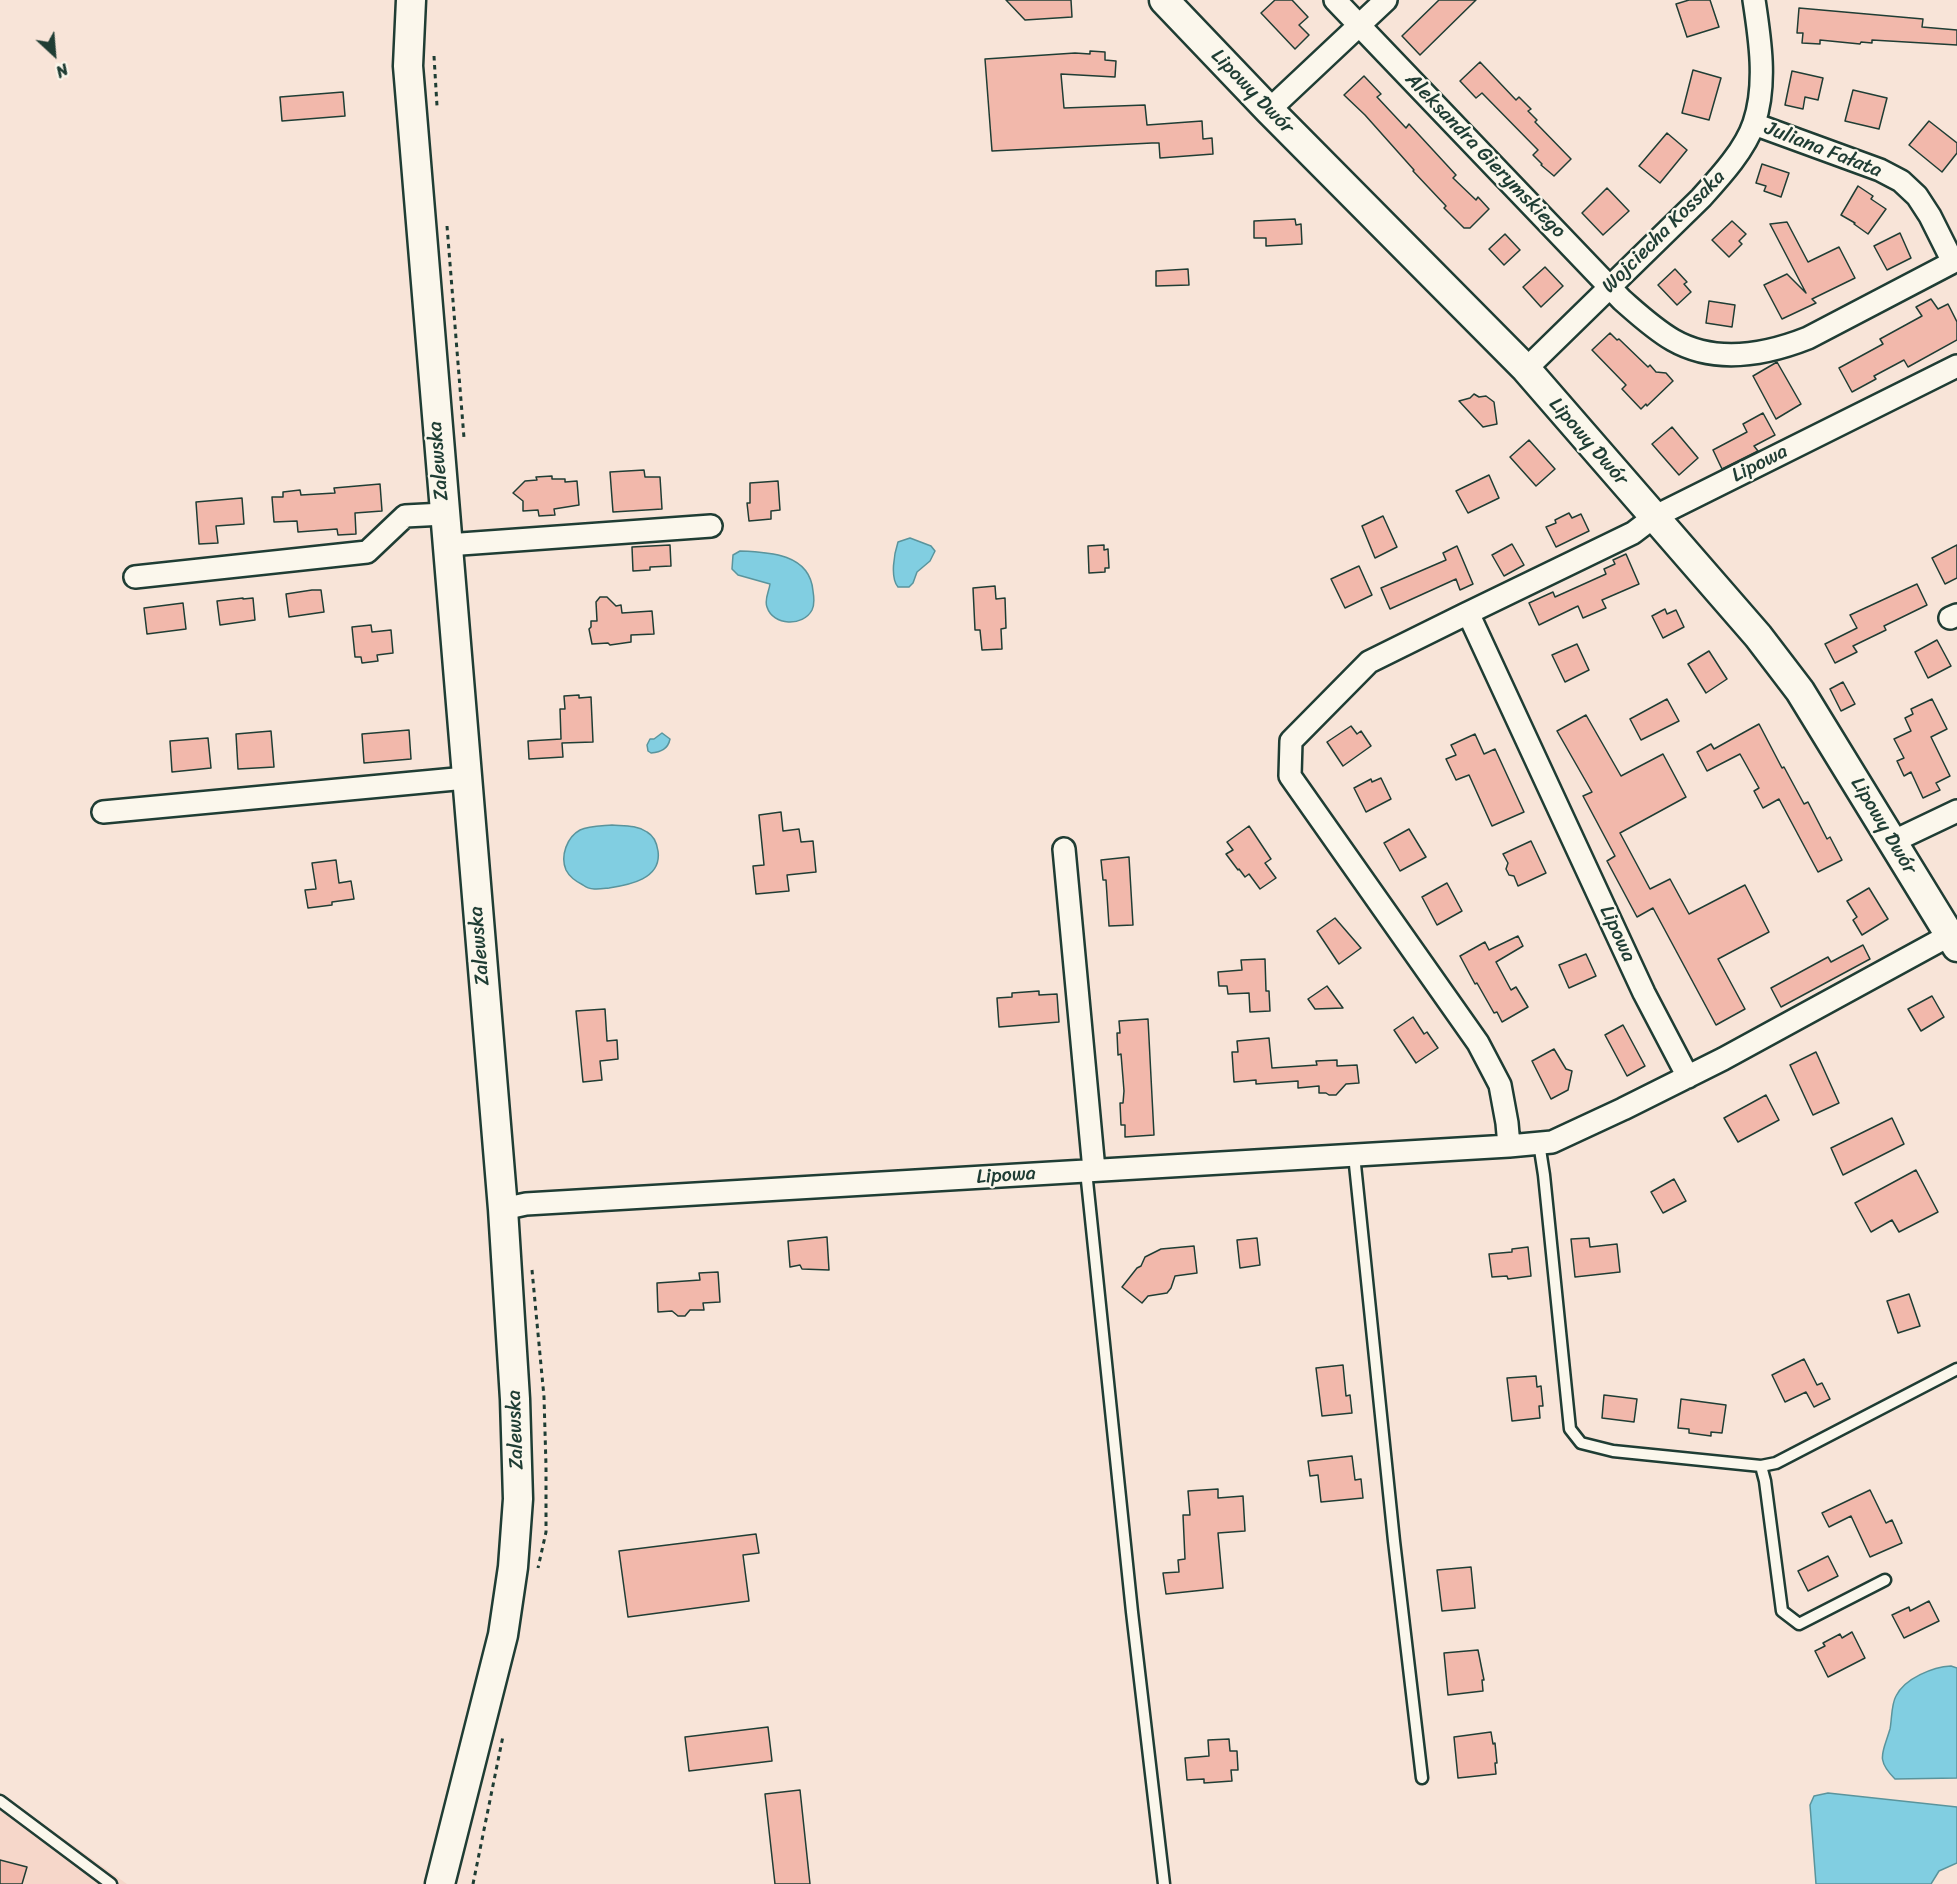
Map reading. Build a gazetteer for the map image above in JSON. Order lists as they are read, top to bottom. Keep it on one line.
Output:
{"streets":{"street":["Lipowy Dwór","Juliana Fałata","Aleksandra Gierymskiego","Wojciecha Kossaka","Zalewska","Lipowa"]},"crossings":[["Lipowy Dwór","Wojciecha Kossaka"],["Lipowy Dwór","Lipowa"],["Juliana Fałata","Aleksandra Gierymskiego"],["Juliana Fałata","Wojciecha Kossaka"],["Aleksandra Gierymskiego","Wojciecha Kossaka"],["Zalewska","Lipowa"]],"north":"bottom right"}
